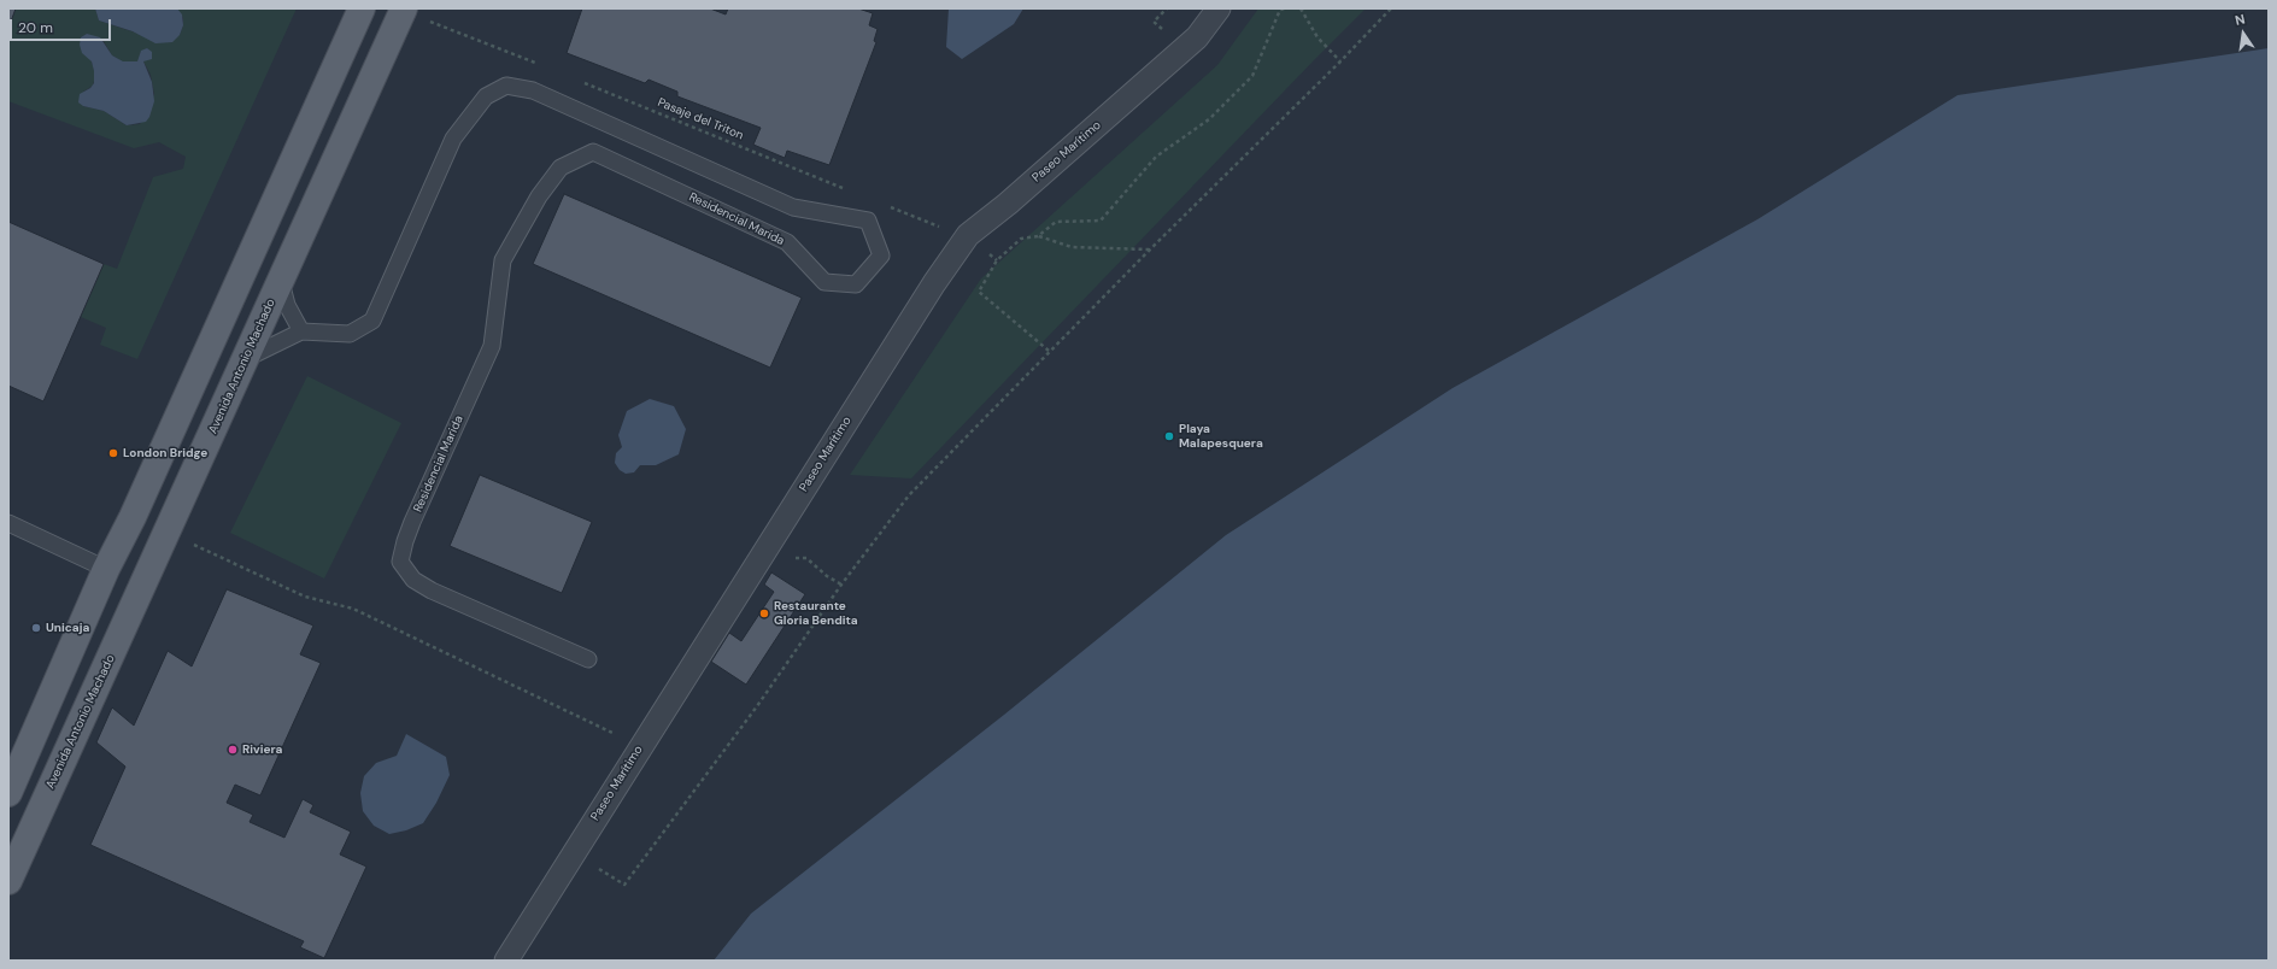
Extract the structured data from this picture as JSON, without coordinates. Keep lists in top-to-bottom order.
{
  "streets": {
    "main road": ["Avenida Antonio Machado"],
    "street": ["Paseo Marítimo"],
    "lane": ["Residencial Marida"],
    "path": ["Pasaje del Triton"]
  },
  "crossings": [
    ["Residencial Marida", "Avenida Antonio Machado"]
  ],
  "places": [
    "Playa Malapesquera",
    "London Bridge",
    "Restaurante Gloria Bendita",
    "Unicaja",
    "Riviera"
  ],
  "scale_bar": "20 m",
  "north": "top"
}
